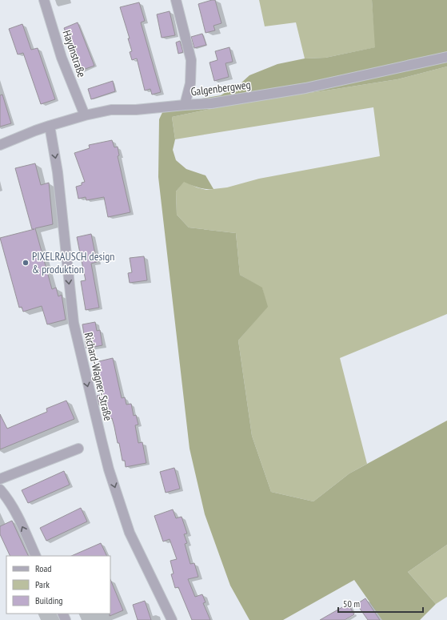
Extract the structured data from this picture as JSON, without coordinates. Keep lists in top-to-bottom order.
{
  "streets": {
    "street": ["Haydnstraße", "Galgenbergweg", "Richard-Wagner-Straße"]
  },
  "crossings": [
    ["Haydnstraße", "Galgenbergweg"],
    ["Galgenbergweg", "Richard-Wagner-Straße"]
  ],
  "one_way": ["Richard-Wagner-Straße"],
  "places": ["PIXELRAUSCH design & produktion"],
  "legend": ["Road", "Park", "Building"],
  "scale_bar": "50 m"
}
